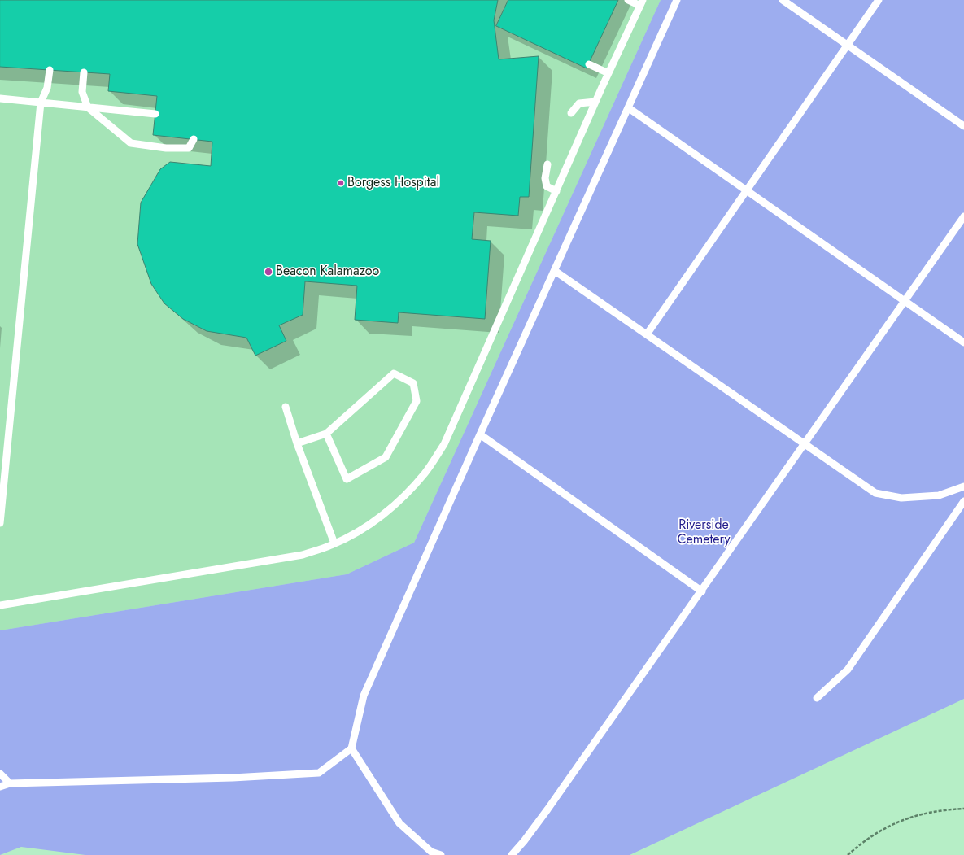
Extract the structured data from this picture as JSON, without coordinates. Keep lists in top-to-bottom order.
{
  "parks": ["Riverside Cemetery"],
  "places": ["Borgess Hospital", "Beacon Kalamazoo"]
}
